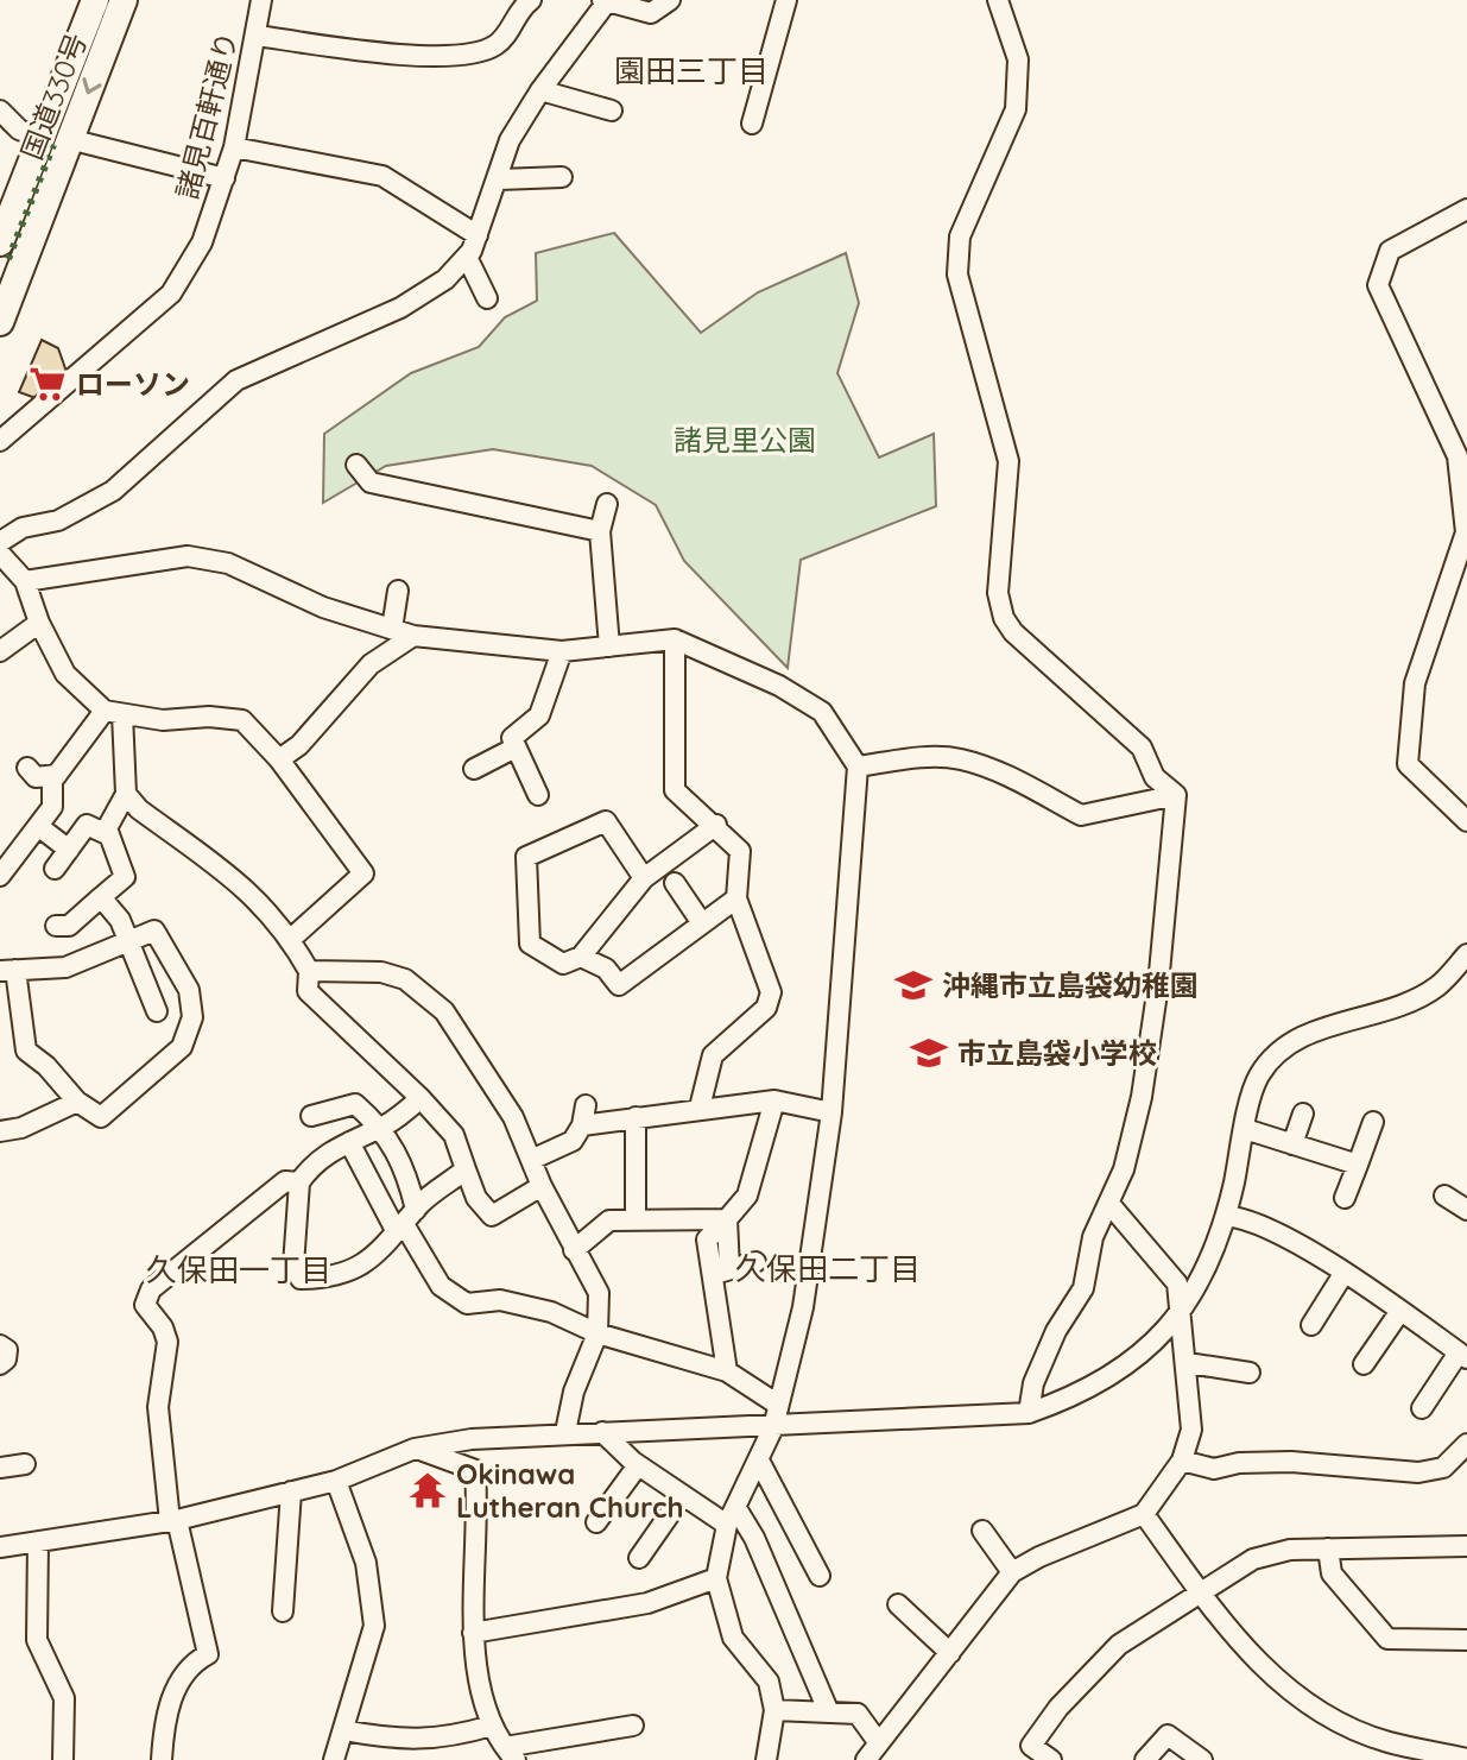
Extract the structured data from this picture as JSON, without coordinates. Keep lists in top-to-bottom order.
{
  "streets": {
    "highway": ["国道330号"],
    "street": ["諸見百軒通り"]
  },
  "districts": ["園田三丁目", "久保田二丁目", "久保田一丁目"],
  "parks": ["諸見里公園"],
  "places": {
    "supermarket": ["ローソン"],
    "school or university": ["沖縄市立島袋幼稚園", "市立島袋小学校"],
    "temple": ["Okinawa Lutheran Church"]
  }
}
